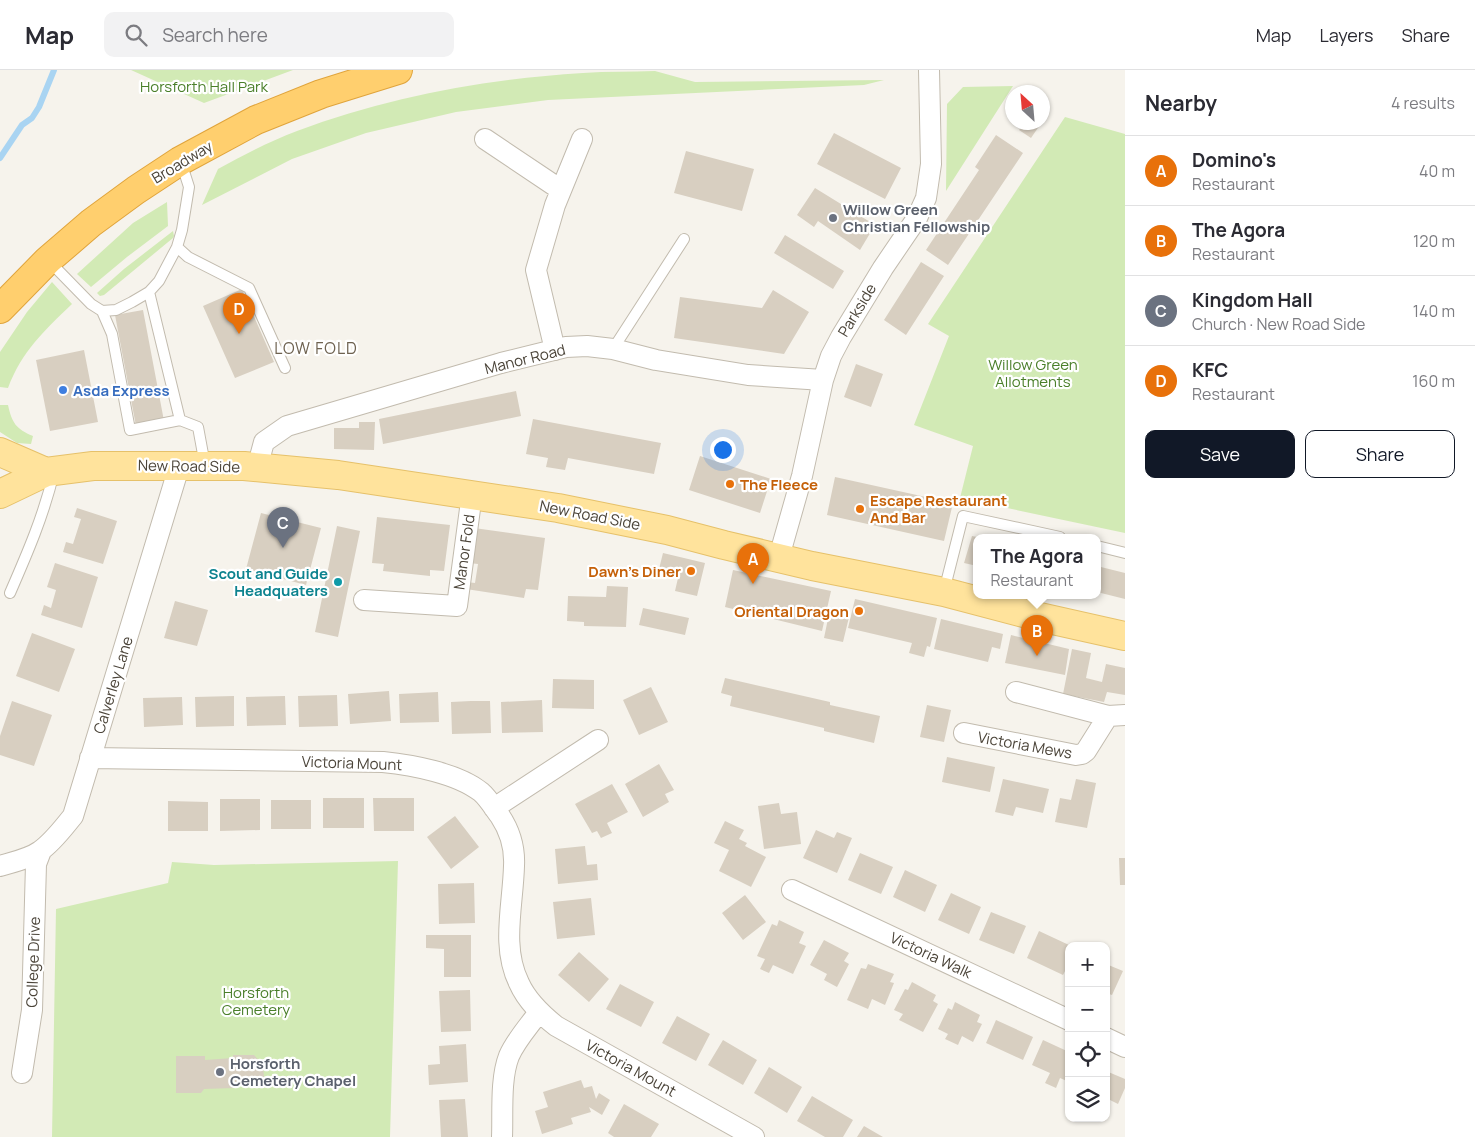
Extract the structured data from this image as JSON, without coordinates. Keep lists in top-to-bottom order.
{
  "streets": {
    "highway": ["Broadway"],
    "main road": ["New Road Side"],
    "street": [
      "Parkside",
      "Manor Road",
      "Manor Fold",
      "Calverley Lane",
      "Victoria Mews",
      "Victoria Mount",
      "Victoria Walk",
      "College Drive"
    ]
  },
  "crossings": [
    ["Parkside", "Manor Road"],
    ["Parkside", "New Road Side"],
    ["Manor Road", "New Road Side"],
    ["New Road Side", "Manor Fold"],
    ["New Road Side", "Calverley Lane"],
    ["Calverley Lane", "Victoria Mount"],
    ["Calverley Lane", "College Drive"]
  ],
  "districts": ["LOW FOLD"],
  "parks": ["Horsforth Hall Park", "Willow Green Allotments", "Horsforth Cemetery"],
  "places": [
    "Willow Green Christian Fellowship",
    "Asda Express",
    "The Fleece",
    "Escape Restaurant And Bar",
    "Dawn's Diner",
    "Scout and Guide Headquaters",
    "Oriental Dragon",
    "Horsforth Cemetery Chapel"
  ],
  "north": "top left",
  "page": {
    "header": "Map",
    "search": "Search here",
    "nav": ["Map", "Layers", "Share"],
    "heading": ["Nearby", "4 results"],
    "list": [
      {
        "mark": "A",
        "name": "Domino's",
        "note": "Restaurant",
        "value": "40 m"
      },
      {
        "mark": "B",
        "name": "The Agora",
        "note": "Restaurant",
        "value": "120 m"
      },
      {
        "mark": "C",
        "name": "Kingdom Hall",
        "note": "Church · New Road Side",
        "value": "140 m"
      },
      {
        "mark": "D",
        "name": "KFC",
        "note": "Restaurant",
        "value": "160 m"
      }
    ],
    "pins": [
      "D",
      "C",
      "A",
      "B"
    ],
    "buttons": ["Save", "Share"],
    "popup": ["The Agora", "Restaurant"],
    "map_buttons": ["+", "−"]
  }
}
